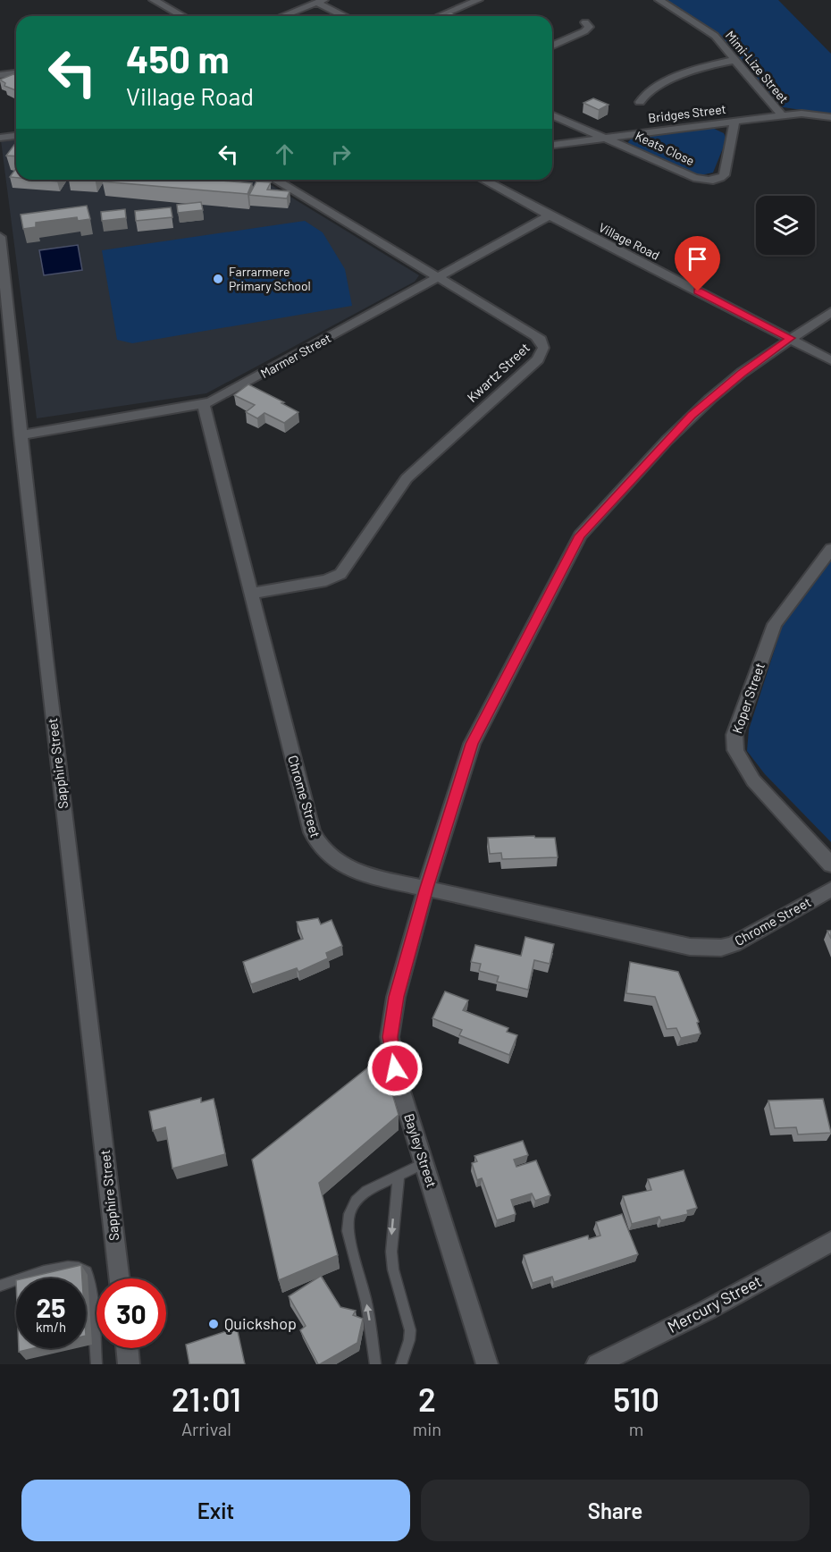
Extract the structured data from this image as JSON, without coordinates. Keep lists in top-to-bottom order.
{
  "streets": {
    "street": [
      "Mimi-Lize Street",
      "Bridges Street",
      "Keats Close",
      "Village Road",
      "Marmer Street",
      "Kwartz Street",
      "Koper Street",
      "Sapphire Street",
      "Chrome Street",
      "Bayley Street",
      "Mercury Street"
    ]
  },
  "crossings": [
    ["Mimi-Lize Street", "Bridges Street"],
    ["Bridges Street", "Keats Close"],
    ["Village Road", "Marmer Street"],
    ["Village Road", "Bayley Street"],
    ["Marmer Street", "Kwartz Street"],
    ["Marmer Street", "Sapphire Street"],
    ["Marmer Street", "Chrome Street"],
    ["Kwartz Street", "Chrome Street"],
    ["Chrome Street", "Bayley Street"]
  ],
  "places": ["Farrarmere Primary School", "Quickshop"],
  "page": {
    "turn": ["450 m", "Village Road"],
    "speed": "25 km/h",
    "limit": "30",
    "eta": [
      "21:01",
      "Arrival",
      "2",
      "min",
      "510",
      "m"
    ],
    "buttons": ["Exit", "Share"]
  }
}
